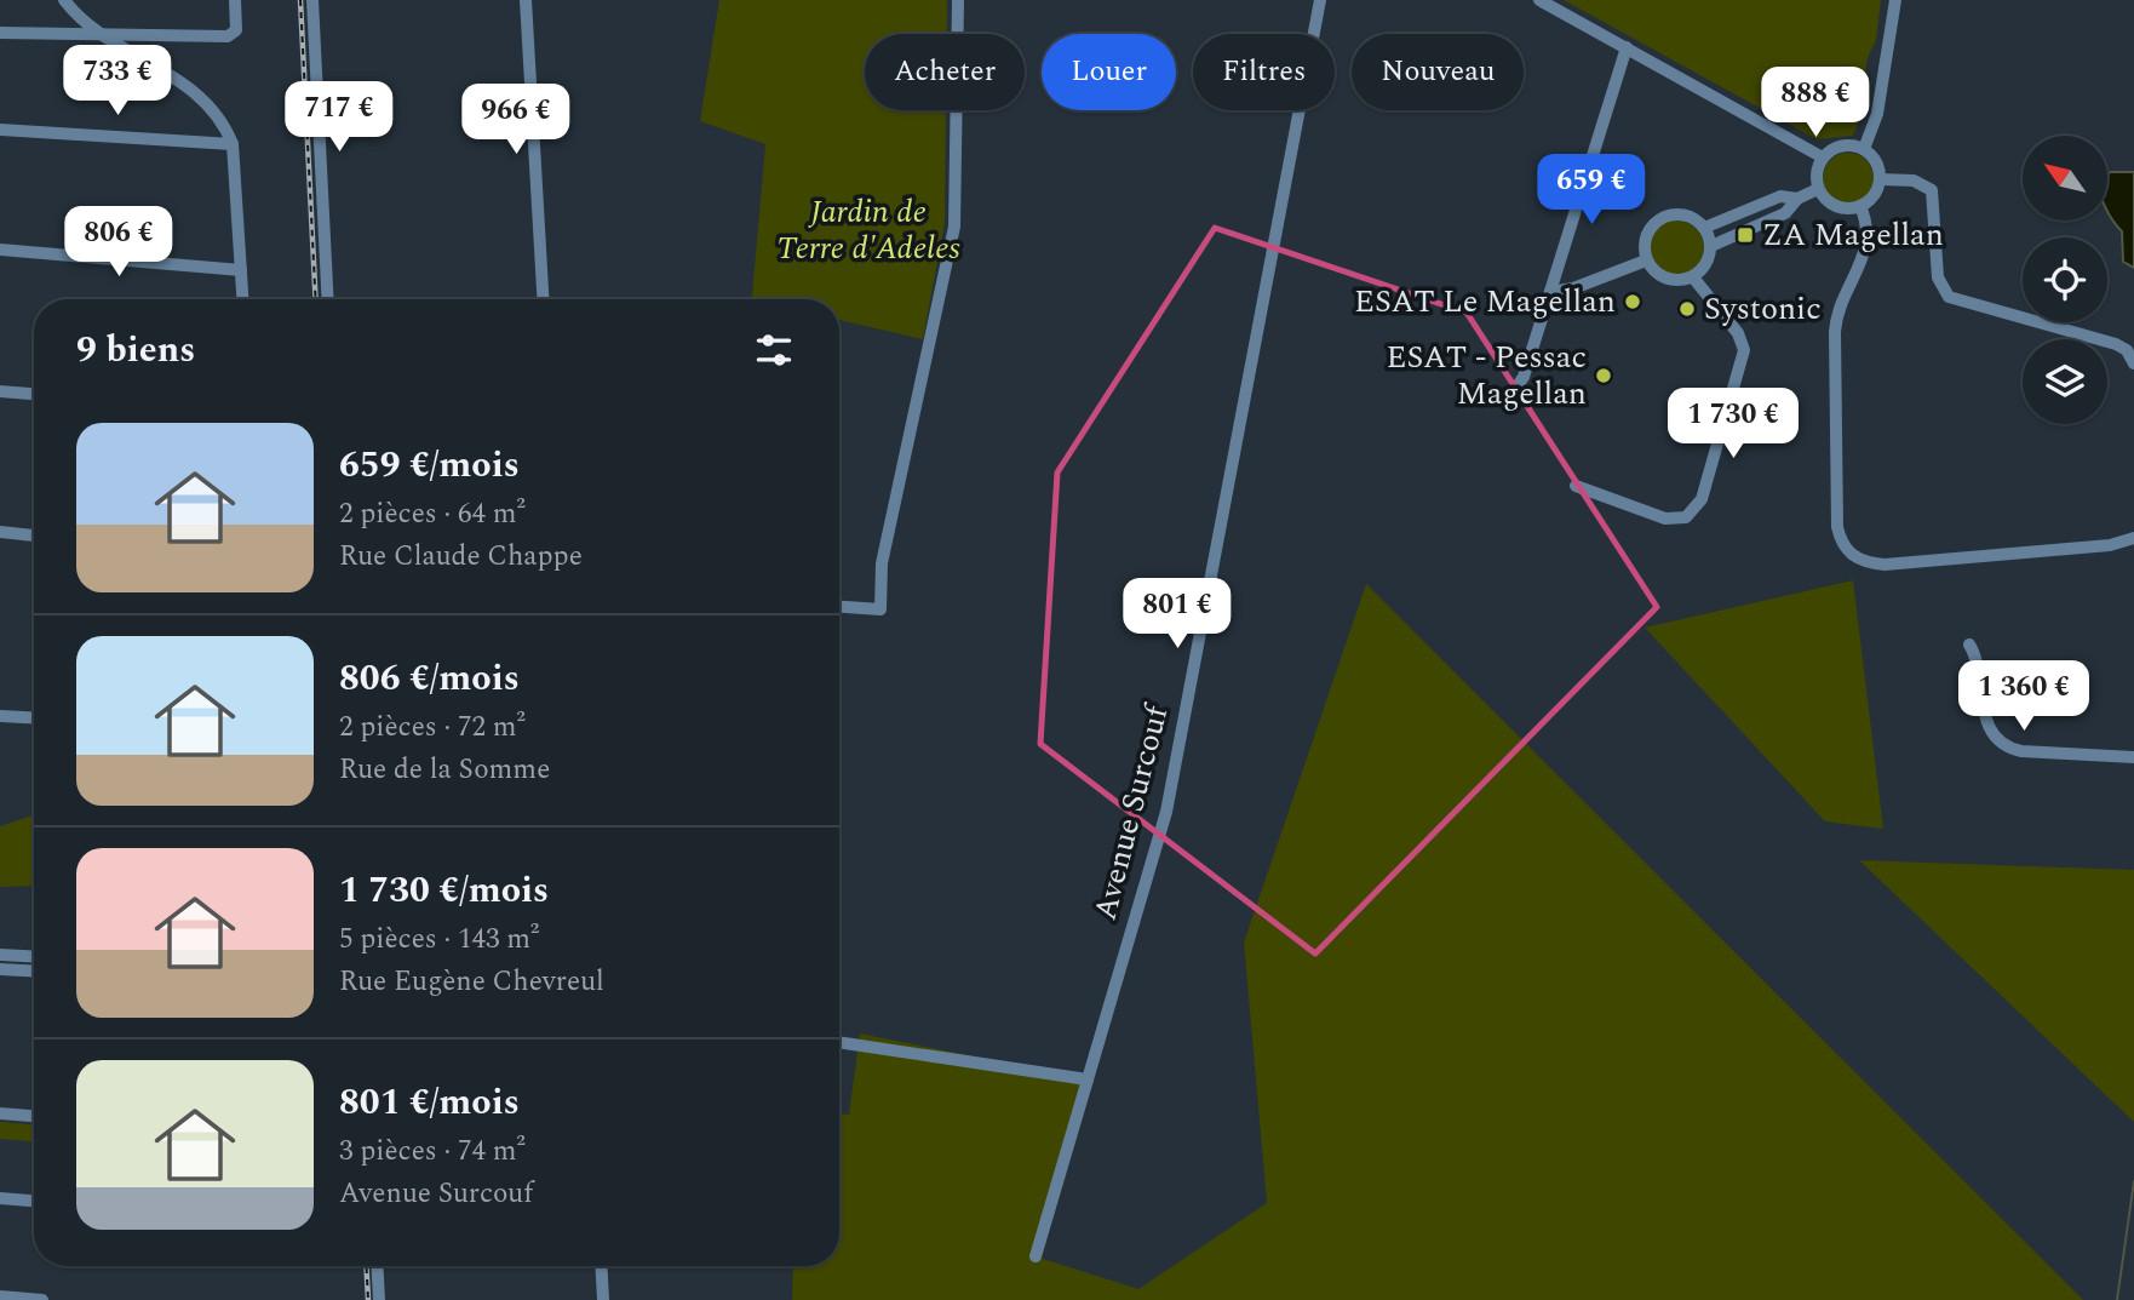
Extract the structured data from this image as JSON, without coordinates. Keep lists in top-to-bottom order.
{
  "streets": {
    "street": ["Avenue Surcouf"]
  },
  "parks": ["Jardin de Terre d'Adeles"],
  "places": {
    "transit": ["ZA Magellan"],
    "other": ["ESAT Le Magellan", "Systonic", "ESAT - Pessac Magellan"]
  },
  "north": "top left",
  "page": {
    "chip": [
      "Acheter",
      "Louer",
      "Filtres",
      "Nouveau"
    ],
    "price": [
      "733 €",
      "888 €",
      "717 €",
      "966 €",
      "659 €",
      "806 €",
      "1 730 €",
      "801 €",
      "1 360 €"
    ],
    "heading": "9 biens",
    "list": [
      {
        "name": "659 €/mois",
        "note": "2 pièces · 64 m² · Rue Claude Chappe"
      },
      {
        "name": "806 €/mois",
        "note": "2 pièces · 72 m² · Rue de la Somme"
      },
      {
        "name": "1 730 €/mois",
        "note": "5 pièces · 143 m² · Rue Eugène Chevreul"
      },
      {
        "name": "801 €/mois",
        "note": "3 pièces · 74 m² · Avenue Surcouf"
      }
    ]
  }
}
